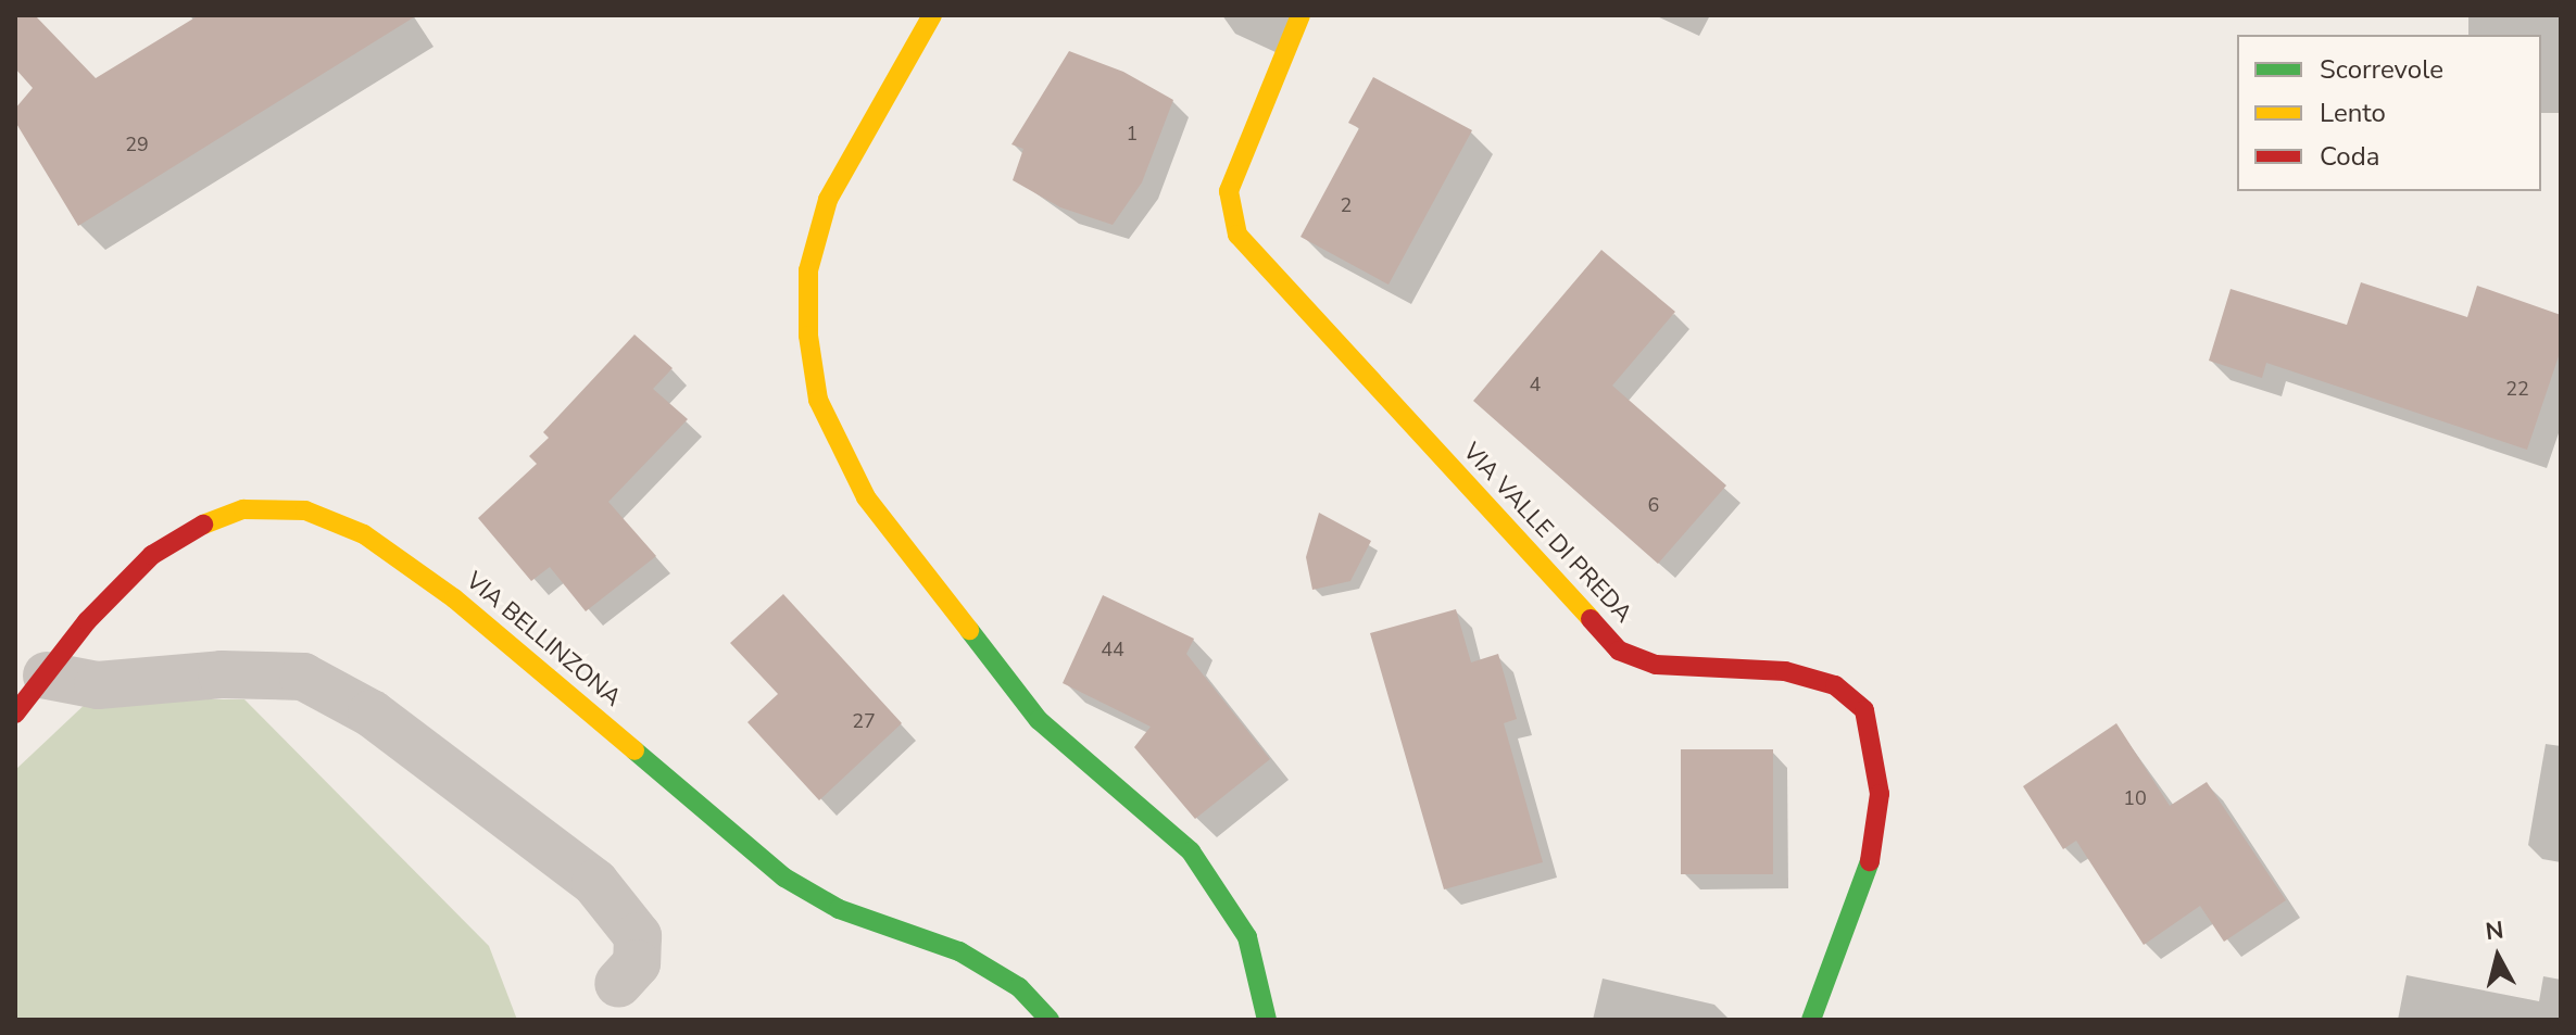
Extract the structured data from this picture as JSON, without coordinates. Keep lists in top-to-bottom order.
{
  "streets": {
    "street": ["VIA VALLE DI PREDA", "VIA BELLINZONA"]
  },
  "house_numbers": [
    "1",
    "29",
    "2",
    "4",
    "22",
    "6",
    "44",
    "27",
    "10"
  ],
  "legend": ["Scorrevole", "Lento", "Coda"],
  "north": "top"
}
